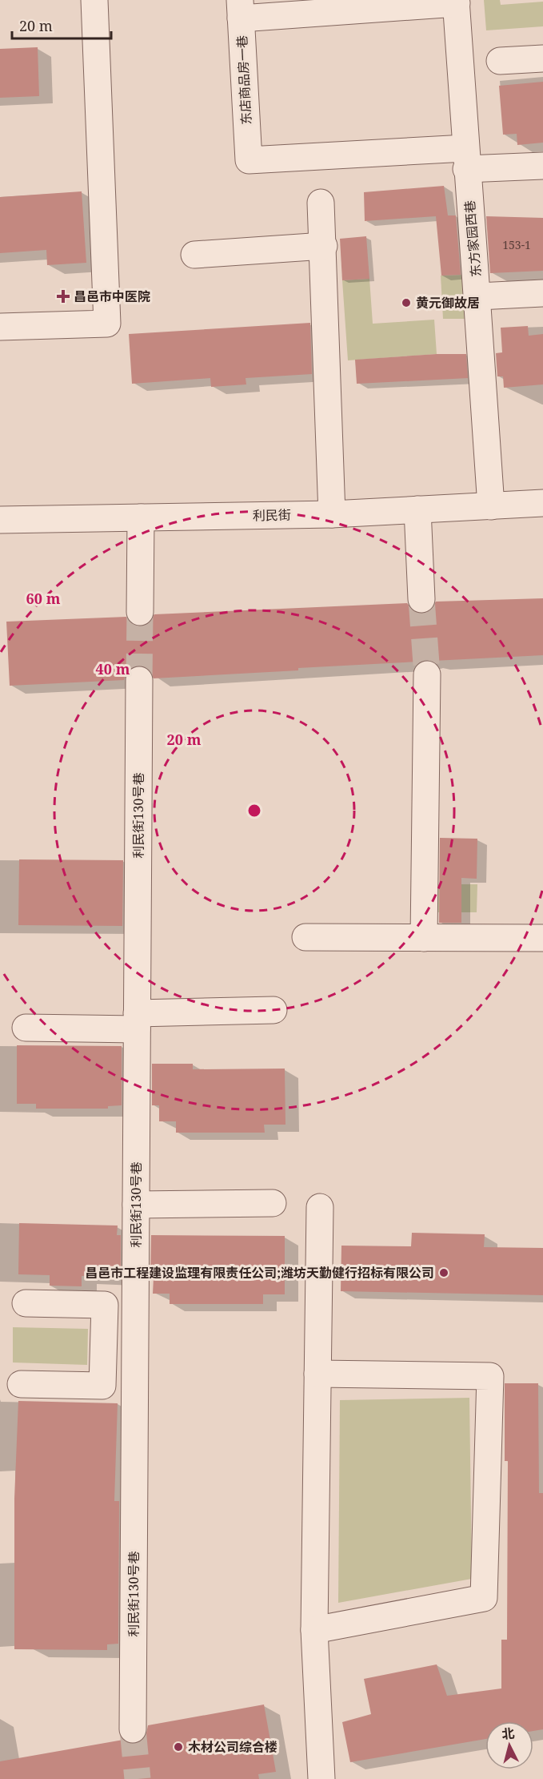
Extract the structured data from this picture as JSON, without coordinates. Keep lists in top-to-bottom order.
{
  "streets": {
    "street": [
      "东店商品房一巷",
      "东方家园西巷",
      "利民街",
      "利民街130号巷"
    ]
  },
  "crossings": [
    ["东店商品房一巷", "东方家园西巷"],
    ["东方家园西巷", "利民街"]
  ],
  "places": {
    "health": ["昌邑市中医院"],
    "other": ["黄元御故居", "昌邑市工程建设监理有限责任公司;潍坊天勤健行招标有限公司", "木材公司综合楼"]
  },
  "house_numbers": ["153-1"],
  "scale_bar": "20 m",
  "north": "top",
  "rings": ["60 m", "40 m", "20 m"]
}
